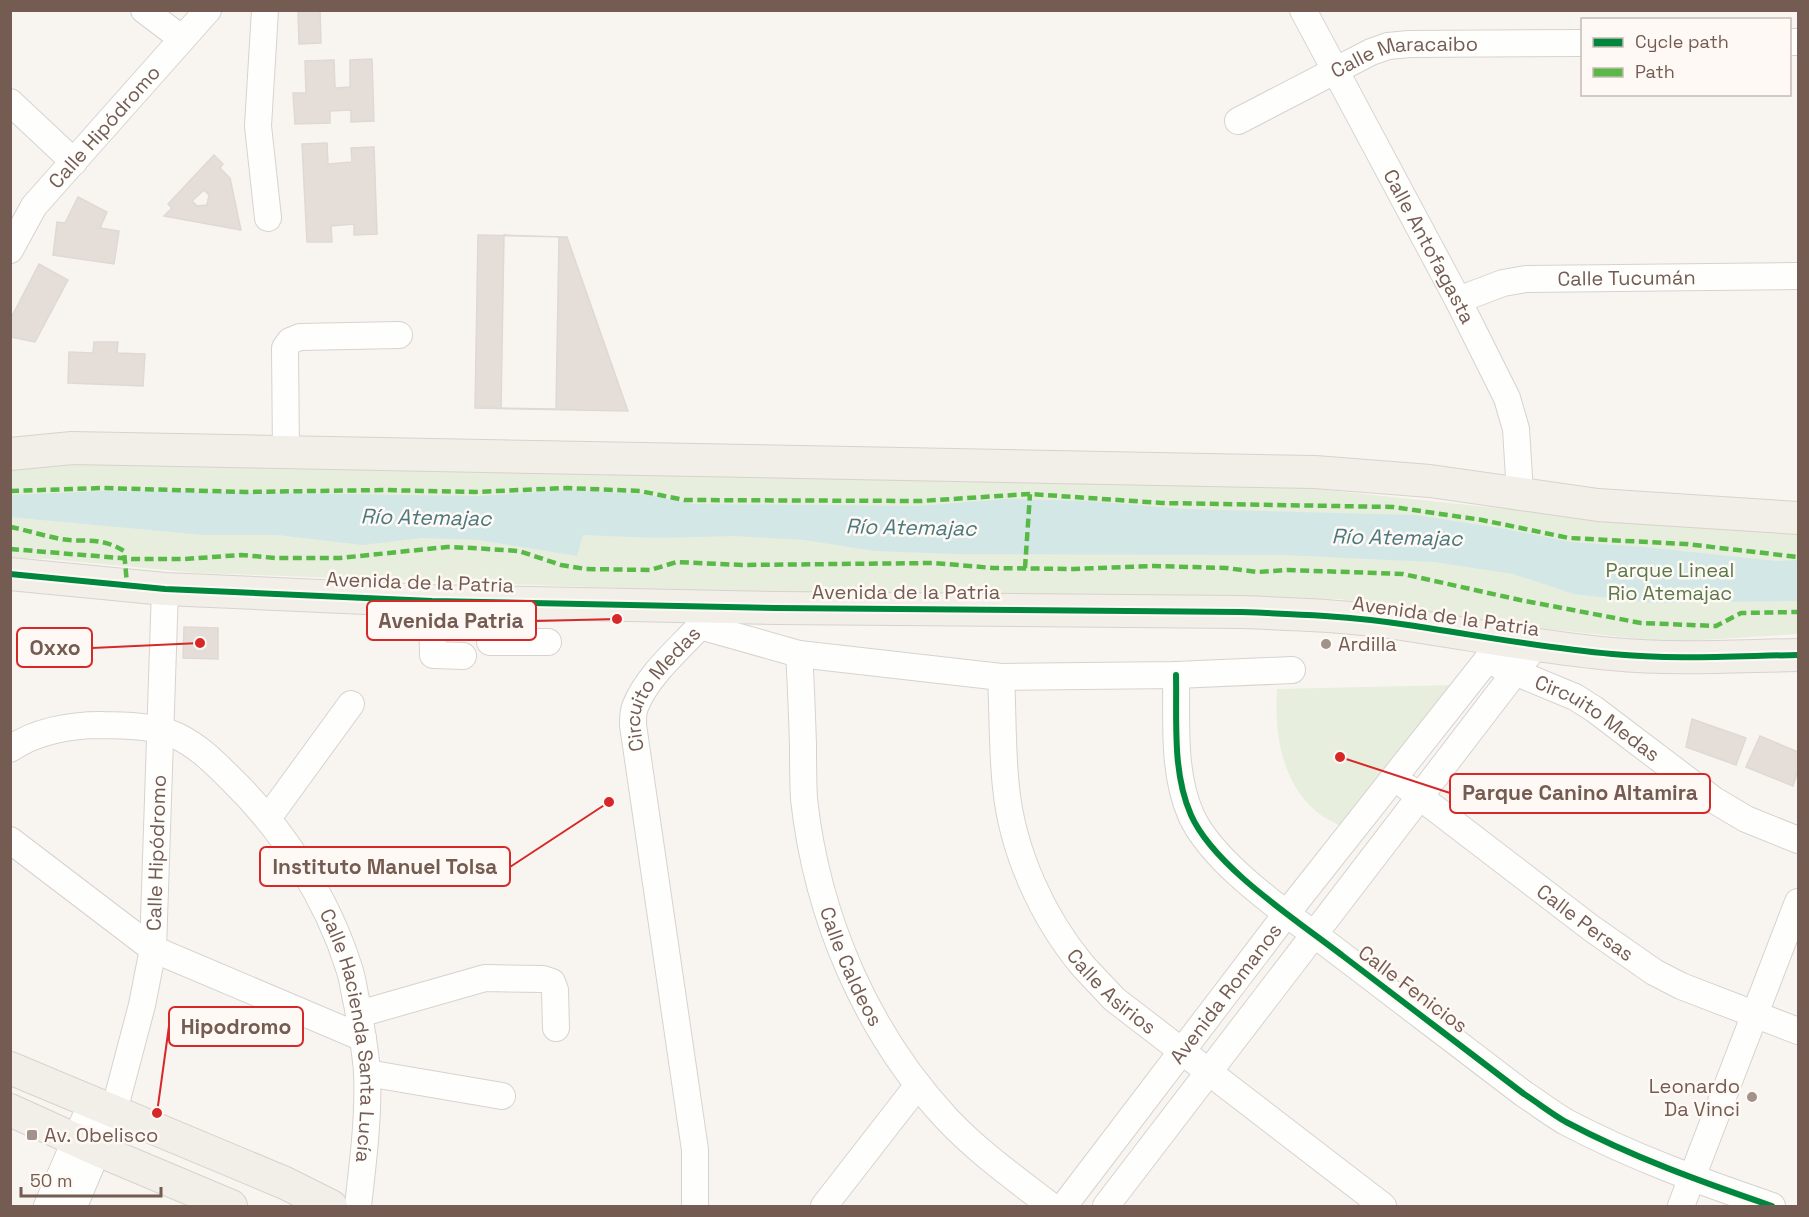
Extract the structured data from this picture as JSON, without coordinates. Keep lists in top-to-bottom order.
{
  "streets": {
    "main road": ["Avenida de la Patria"],
    "street": [
      "Calle Maracaibo",
      "Calle Hipódromo",
      "Calle Antofagasta",
      "Calle Tucumán",
      "Circuito Medas",
      "Calle Persas",
      "Calle Caldeos",
      "Calle Fenicios",
      "Calle Asirios",
      "Avenida Romanos",
      "Calle Hacienda Santa Lucía"
    ]
  },
  "crossings": [
    ["Calle Maracaibo", "Calle Antofagasta"],
    ["Calle Hipódromo", "Avenida de la Patria"],
    ["Calle Hipódromo", "Calle Hacienda Santa Lucía"],
    ["Calle Antofagasta", "Calle Tucumán"],
    ["Avenida de la Patria", "Circuito Medas"],
    ["Avenida de la Patria", "Avenida Romanos"],
    ["Circuito Medas", "Calle Caldeos"],
    ["Circuito Medas", "Calle Fenicios"],
    ["Circuito Medas", "Calle Asirios"],
    ["Circuito Medas", "Avenida Romanos"],
    ["Calle Persas", "Avenida Romanos"],
    ["Calle Fenicios", "Avenida Romanos"],
    ["Calle Asirios", "Avenida Romanos"]
  ],
  "water": ["Río Atemajac"],
  "parks": ["Parque Lineal Rio Atemajac"],
  "places": {
    "other": [
      "Avenida Patria",
      "Oxxo",
      "Ardilla",
      "Parque Canino Altamira",
      "Instituto Manuel Tolsa",
      "Leonardo Da Vinci",
      "Hipodromo"
    ],
    "transit": ["Av. Obelisco"]
  },
  "legend": ["Cycle path", "Path"],
  "scale_bar": "50 m"
}
